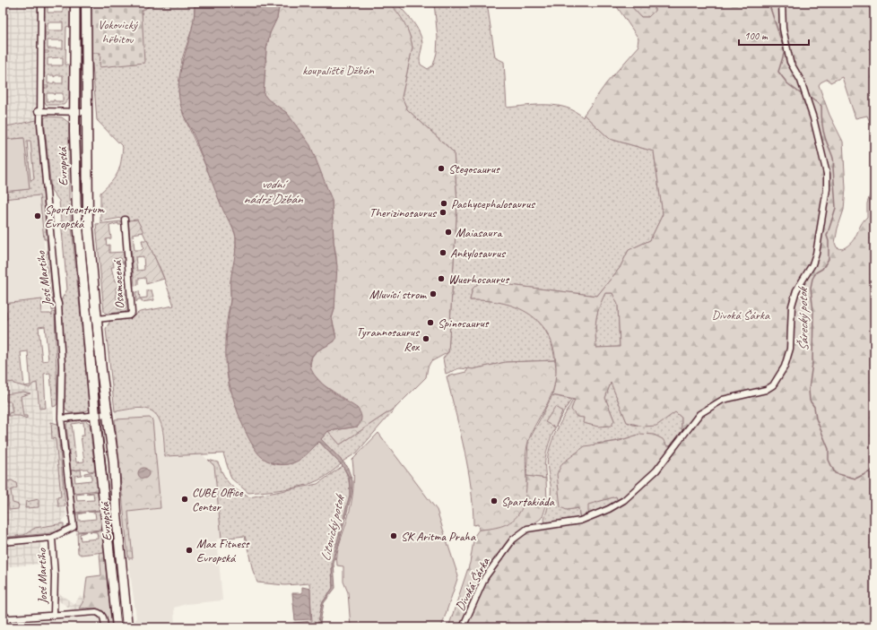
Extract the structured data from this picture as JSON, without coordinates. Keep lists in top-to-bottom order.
{
  "streets": {
    "main road": ["Evropská"],
    "street": ["José Martího", "Osamocená", "Divoká Šárka"]
  },
  "crossings": [
    ["Evropská", "Osamocená"]
  ],
  "water": ["vodní nádrž Džbán", "Šárecký potok", "Litovický potok"],
  "parks": ["Vokovický hřbitov", "koupaliště Džbán", "Divoká Šárka"],
  "places": [
    "Stegosaurus",
    "Pachycephalosaurus",
    "Therizinosaurus",
    "Sportcentrum Evropská",
    "Maiasaura",
    "Ankylosaurus",
    "Wuerhosaurus",
    "Mluvící strom",
    "Spinosaurus",
    "Tyrannosaurus Rex",
    "CUBE Office Center",
    "Spartakiáda",
    "SK Aritma Praha",
    "Max Fitness Evropská"
  ],
  "scale_bar": "100 m"
}
